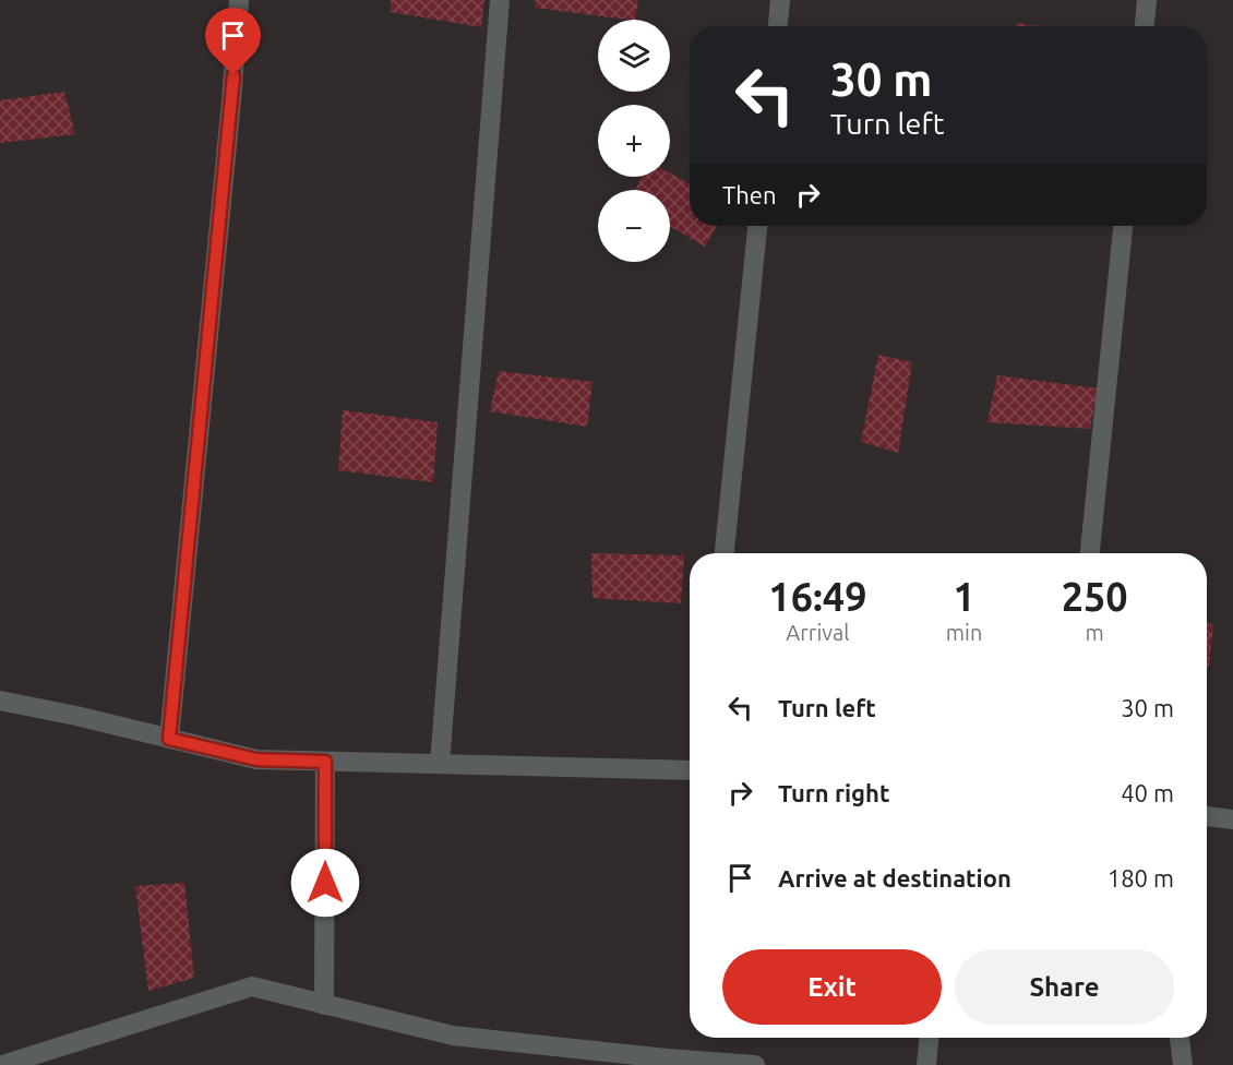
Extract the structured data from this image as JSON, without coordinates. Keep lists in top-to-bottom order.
{
  "page": {
    "map_buttons": ["+", "−"],
    "turn": ["30 m", "Turn left"],
    "then": "Then",
    "eta": [
      "16:49",
      "Arrival",
      "1",
      "min",
      "250",
      "m"
    ],
    "list": [
      {
        "name": "Turn left",
        "value": "30 m"
      },
      {
        "name": "Turn right",
        "value": "40 m"
      },
      {
        "name": "Arrive at destination",
        "value": "180 m"
      }
    ],
    "buttons": ["Exit", "Share"]
  }
}
